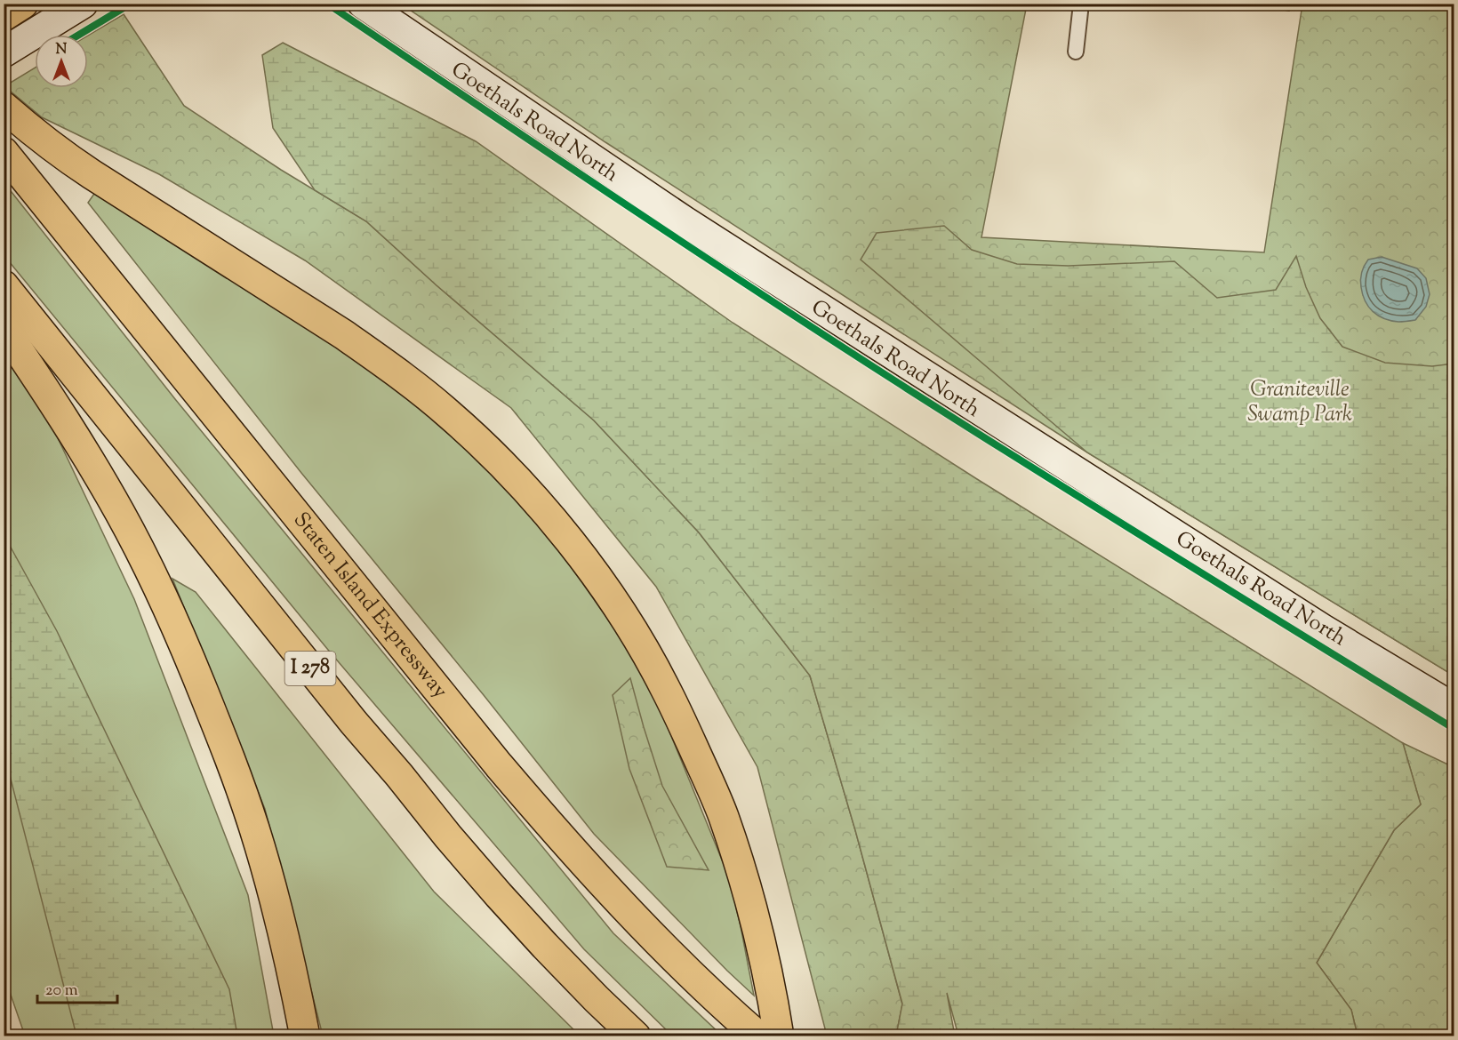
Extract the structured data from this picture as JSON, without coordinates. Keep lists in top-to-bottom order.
{
  "streets": {
    "highway": ["Staten Island Expressway", "I 278"],
    "main road": ["Goethals Road North"]
  },
  "parks": ["Graniteville Swamp Park"],
  "scale_bar": "20 m",
  "north": "top"
}
